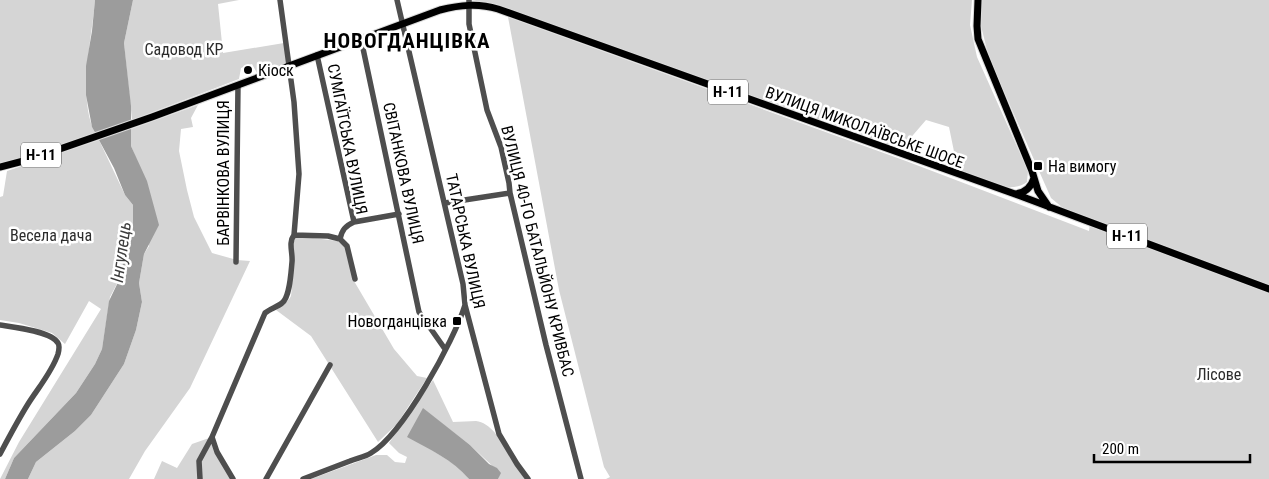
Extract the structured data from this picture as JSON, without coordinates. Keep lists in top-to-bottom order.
{
  "streets": {
    "main road": ["Н-11", "ВУЛИЦЯ МИКОЛАЇВСЬКЕ ШОСЕ"],
    "street": [
      "СУМГАЇТСЬКА ВУЛИЦЯ",
      "БАРВІНКОВА ВУЛИЦЯ",
      "СВІТАНКОВА ВУЛИЦЯ",
      "ТАТАРСЬКА ВУЛИЦЯ",
      "ВУЛИЦЯ 40-ГО БАТАЛЬЙОНУ КРИВБАС"
    ]
  },
  "crossings": [
    ["Н-11", "ВУЛИЦЯ МИКОЛАЇВСЬКЕ ШОСЕ"],
    ["ВУЛИЦЯ МИКОЛАЇВСЬКЕ ШОСЕ", "СУМГАЇТСЬКА ВУЛИЦЯ"],
    ["ВУЛИЦЯ МИКОЛАЇВСЬКЕ ШОСЕ", "БАРВІНКОВА ВУЛИЦЯ"],
    ["ВУЛИЦЯ МИКОЛАЇВСЬКЕ ШОСЕ", "СВІТАНКОВА ВУЛИЦЯ"],
    ["ВУЛИЦЯ МИКОЛАЇВСЬКЕ ШОСЕ", "ТАТАРСЬКА ВУЛИЦЯ"],
    ["ВУЛИЦЯ МИКОЛАЇВСЬКЕ ШОСЕ", "ВУЛИЦЯ 40-ГО БАТАЛЬЙОНУ КРИВБАС"]
  ],
  "districts": ["НОВОГДАНЦІВКА"],
  "water": ["Інгулець"],
  "parks": ["Садовод КР", "Весела дача", "Лісове"],
  "places": {
    "other": ["Кіоск"],
    "transit": ["На вимогу", "Новогданцівка"]
  },
  "scale_bar": "200 m"
}
